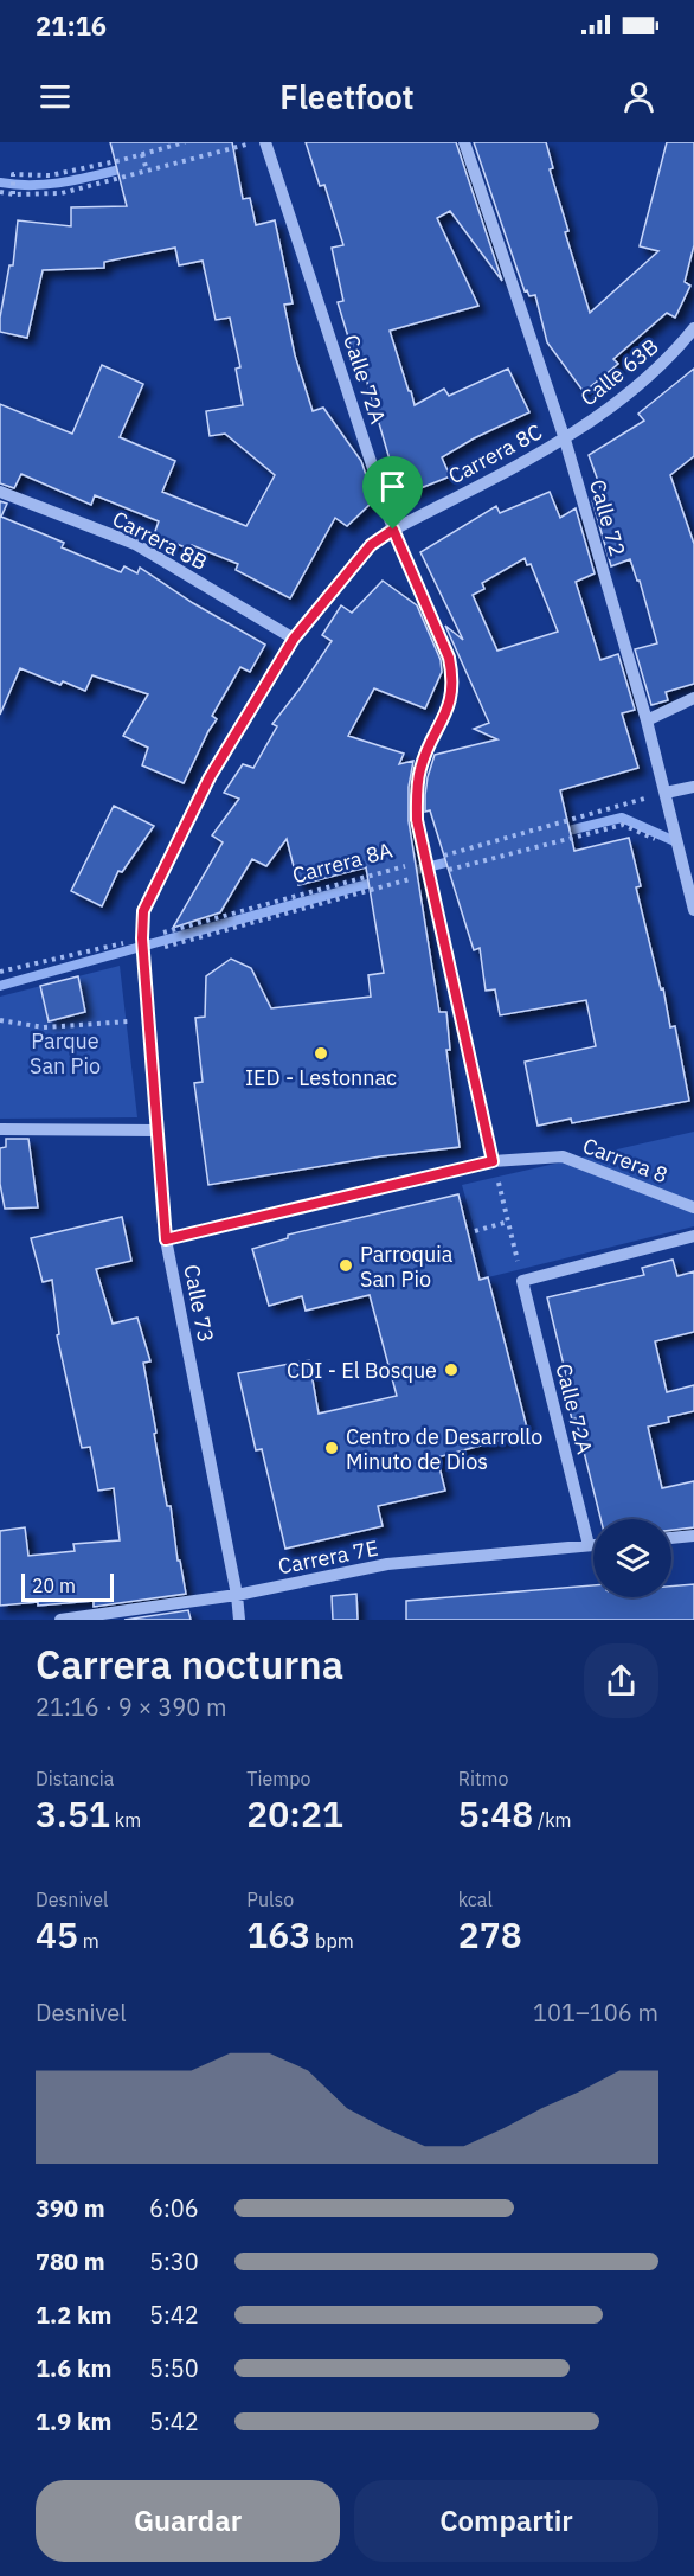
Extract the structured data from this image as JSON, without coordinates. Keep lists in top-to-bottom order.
{
  "streets": {
    "street": [
      "Calle 63B",
      "Calle 72A",
      "Carrera 8C",
      "Calle 72",
      "Carrera 8B",
      "Carrera 8",
      "Calle 73",
      "Carrera 7E"
    ],
    "path": ["Carrera 8A"]
  },
  "crossings": [
    ["Calle 63B", "Carrera 8C"],
    ["Calle 63B", "Calle 72"],
    ["Calle 72A", "Carrera 8C"],
    ["Calle 72A", "Carrera 8A"],
    ["Calle 72A", "Carrera 8"],
    ["Calle 72A", "Carrera 7E"],
    ["Carrera 8C", "Calle 72"],
    ["Carrera 8C", "Calle 73"],
    ["Calle 72", "Carrera 8A"],
    ["Carrera 8B", "Calle 73"],
    ["Carrera 8A", "Calle 73"],
    ["Carrera 8", "Calle 73"],
    ["Calle 73", "Carrera 7E"]
  ],
  "parks": ["Parque San Pio"],
  "places": [
    "IED - Lestonnac",
    "Parroquia San Pio",
    "CDI - El Bosque",
    "Centro de Desarrollo Minuto de Dios"
  ],
  "scale_bar": "20 m",
  "page": {
    "status": "21:16",
    "header": "Fleetfoot",
    "scale": "20 m",
    "heading": ["Carrera nocturna", "21:16 · 9 × 390 m"],
    "stats": [
      ["Distancia", "3.51 km"],
      ["Tiempo", "20:21"],
      ["Ritmo", "5:48 /km"],
      ["Desnivel", "45 m"],
      ["Pulso", "163 bpm"],
      ["kcal", "278"]
    ],
    "chart": ["Desnivel", "101–106 m"],
    "list": [
      {
        "name": "390 m",
        "note": "6:06"
      },
      {
        "name": "780 m",
        "note": "5:30"
      },
      {
        "name": "1.2 km",
        "note": "5:42"
      },
      {
        "name": "1.6 km",
        "note": "5:50"
      },
      {
        "name": "1.9 km",
        "note": "5:42"
      }
    ],
    "buttons": ["Guardar", "Compartir"]
  }
}
